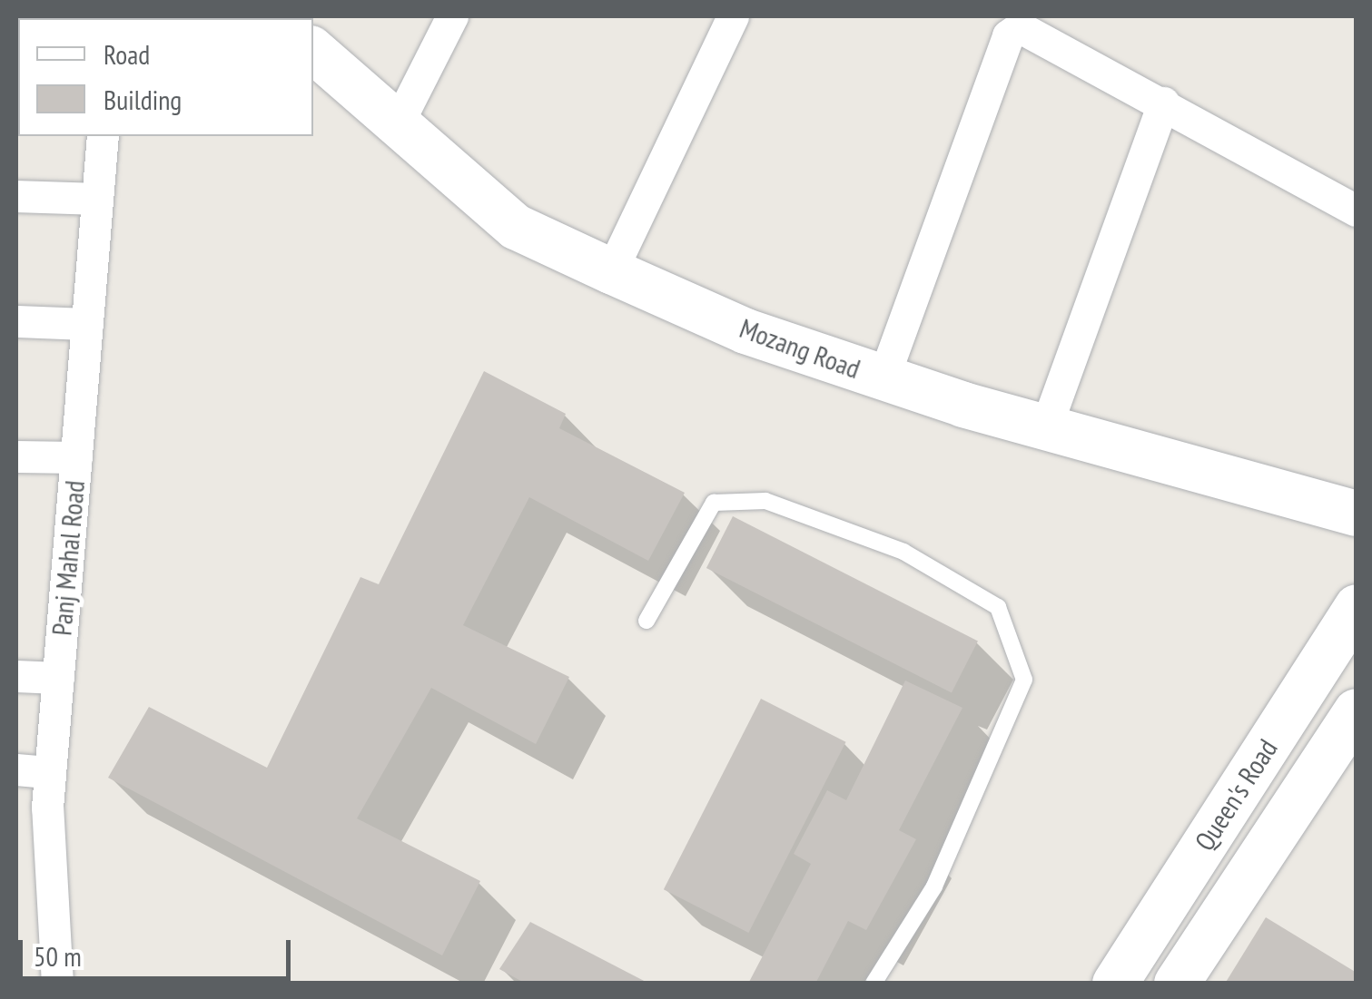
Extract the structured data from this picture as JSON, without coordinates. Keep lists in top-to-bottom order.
{
  "streets": {
    "main road": ["Mozang Road", "Queen's Road"],
    "street": ["Panj Mahal Road"]
  },
  "legend": ["Road", "Building"],
  "scale_bar": "50 m"
}
